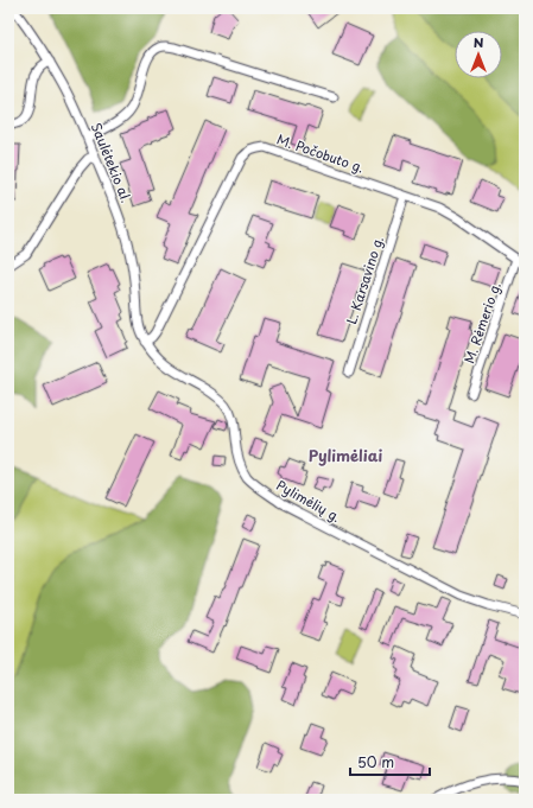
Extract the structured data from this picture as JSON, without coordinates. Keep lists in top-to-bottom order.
{
  "streets": {
    "street": [
      "M. Počobuto g.",
      "Saulėtekio al.",
      "L. Karsavino g.",
      "M. Rėmerio g.",
      "Pylimėlių g."
    ]
  },
  "crossings": [
    ["M. Počobuto g.", "Saulėtekio al."],
    ["M. Počobuto g.", "L. Karsavino g."],
    ["M. Počobuto g.", "M. Rėmerio g."],
    ["M. Počobuto g.", "Pylimėlių g."],
    ["Saulėtekio al.", "Pylimėlių g."]
  ],
  "districts": ["Pylimėliai"],
  "scale_bar": "50 m",
  "north": "top"
}
